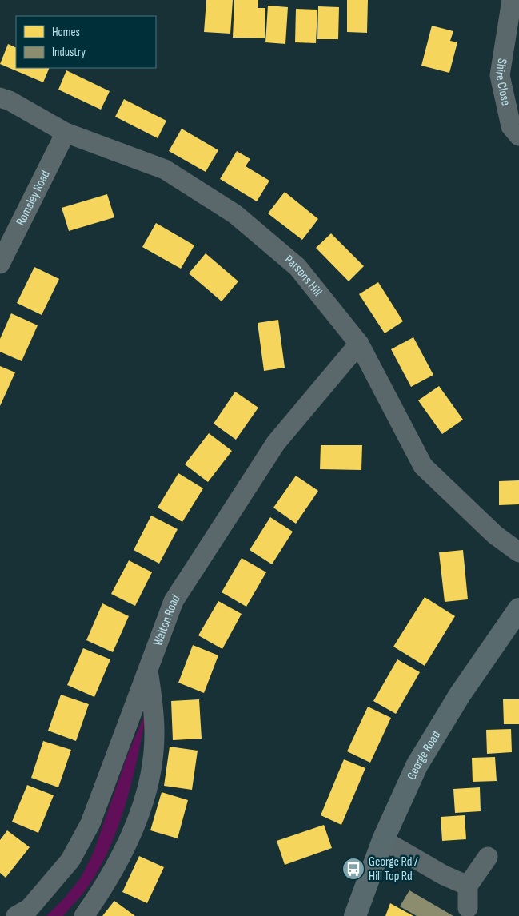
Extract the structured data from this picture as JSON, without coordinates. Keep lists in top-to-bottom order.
{
  "streets": {
    "street": [
      "Shire Close",
      "Romsley Road",
      "Parsons Hill",
      "Walton Road",
      "George Road"
    ]
  },
  "crossings": [
    ["Romsley Road", "Parsons Hill"],
    ["Parsons Hill", "Walton Road"]
  ],
  "places": {
    "bus stop": ["George Rd / Hill Top Rd"]
  },
  "legend": ["Homes", "Industry"]
}
